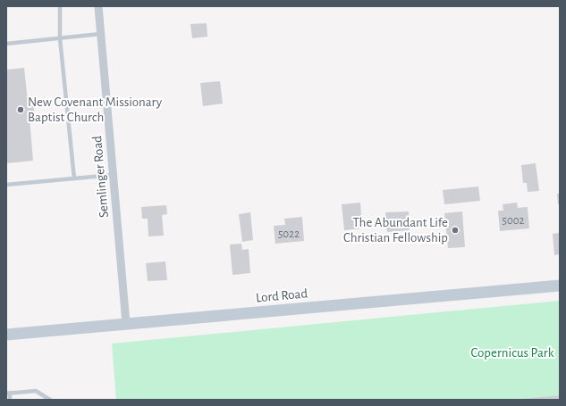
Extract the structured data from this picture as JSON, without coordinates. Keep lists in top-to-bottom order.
{
  "streets": {
    "street": ["Semlinger Road", "Lord Road"]
  },
  "crossings": [
    ["Semlinger Road", "Lord Road"]
  ],
  "parks": ["Copernicus Park"],
  "places": ["New Covenant Missionary Baptist Church", "The Abundant Life Christian Fellowship"],
  "house_numbers": ["5002", "5022"]
}
